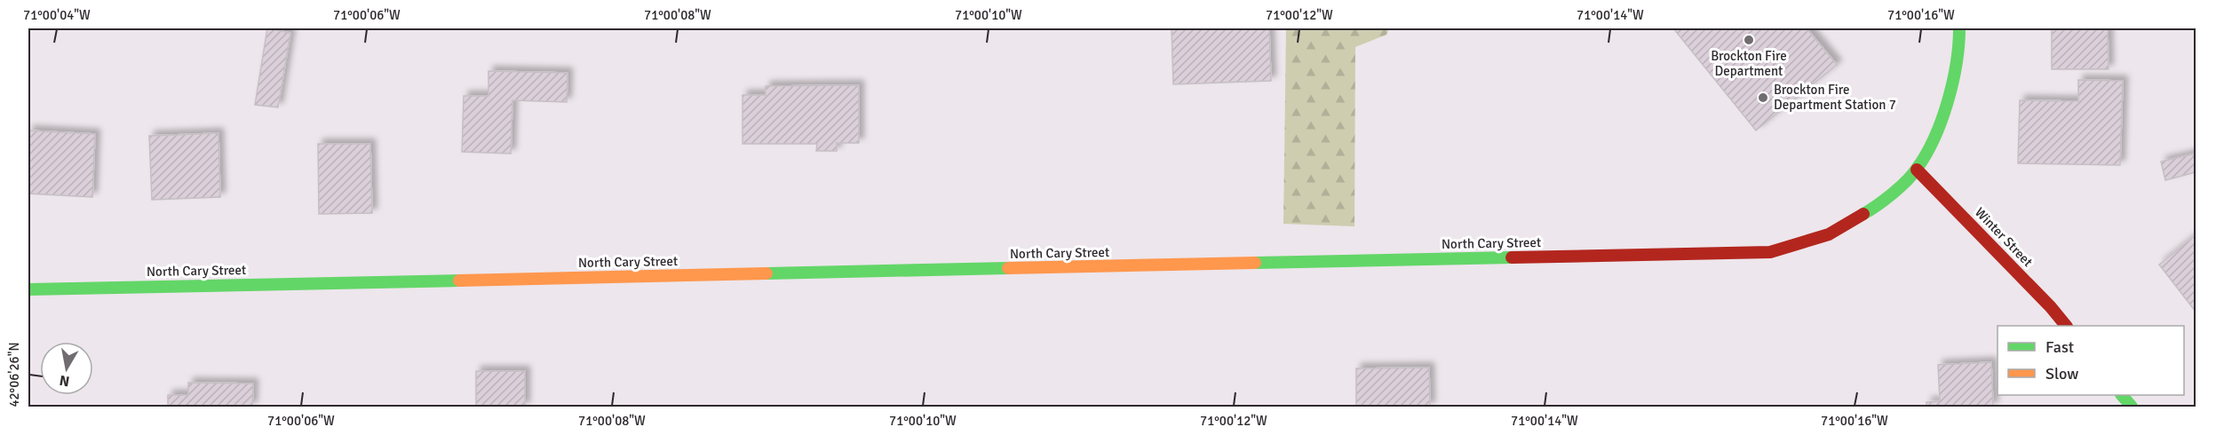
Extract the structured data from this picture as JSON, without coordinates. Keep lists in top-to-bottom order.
{
  "streets": {
    "main road": ["Winter Street", "North Cary Street"]
  },
  "crossings": [
    ["Winter Street", "North Cary Street"]
  ],
  "places": ["Brockton Fire Department", "Brockton Fire Department Station 7"],
  "legend": ["Fast", "Slow"],
  "north": "bottom",
  "coordinates": [
    "71°00'04\"W",
    "71°00'06\"W",
    "71°00'08\"W",
    "71°00'10\"W",
    "71°00'12\"W",
    "71°00'14\"W",
    "71°00'16\"W",
    "42°06'26\"N"
  ]
}
